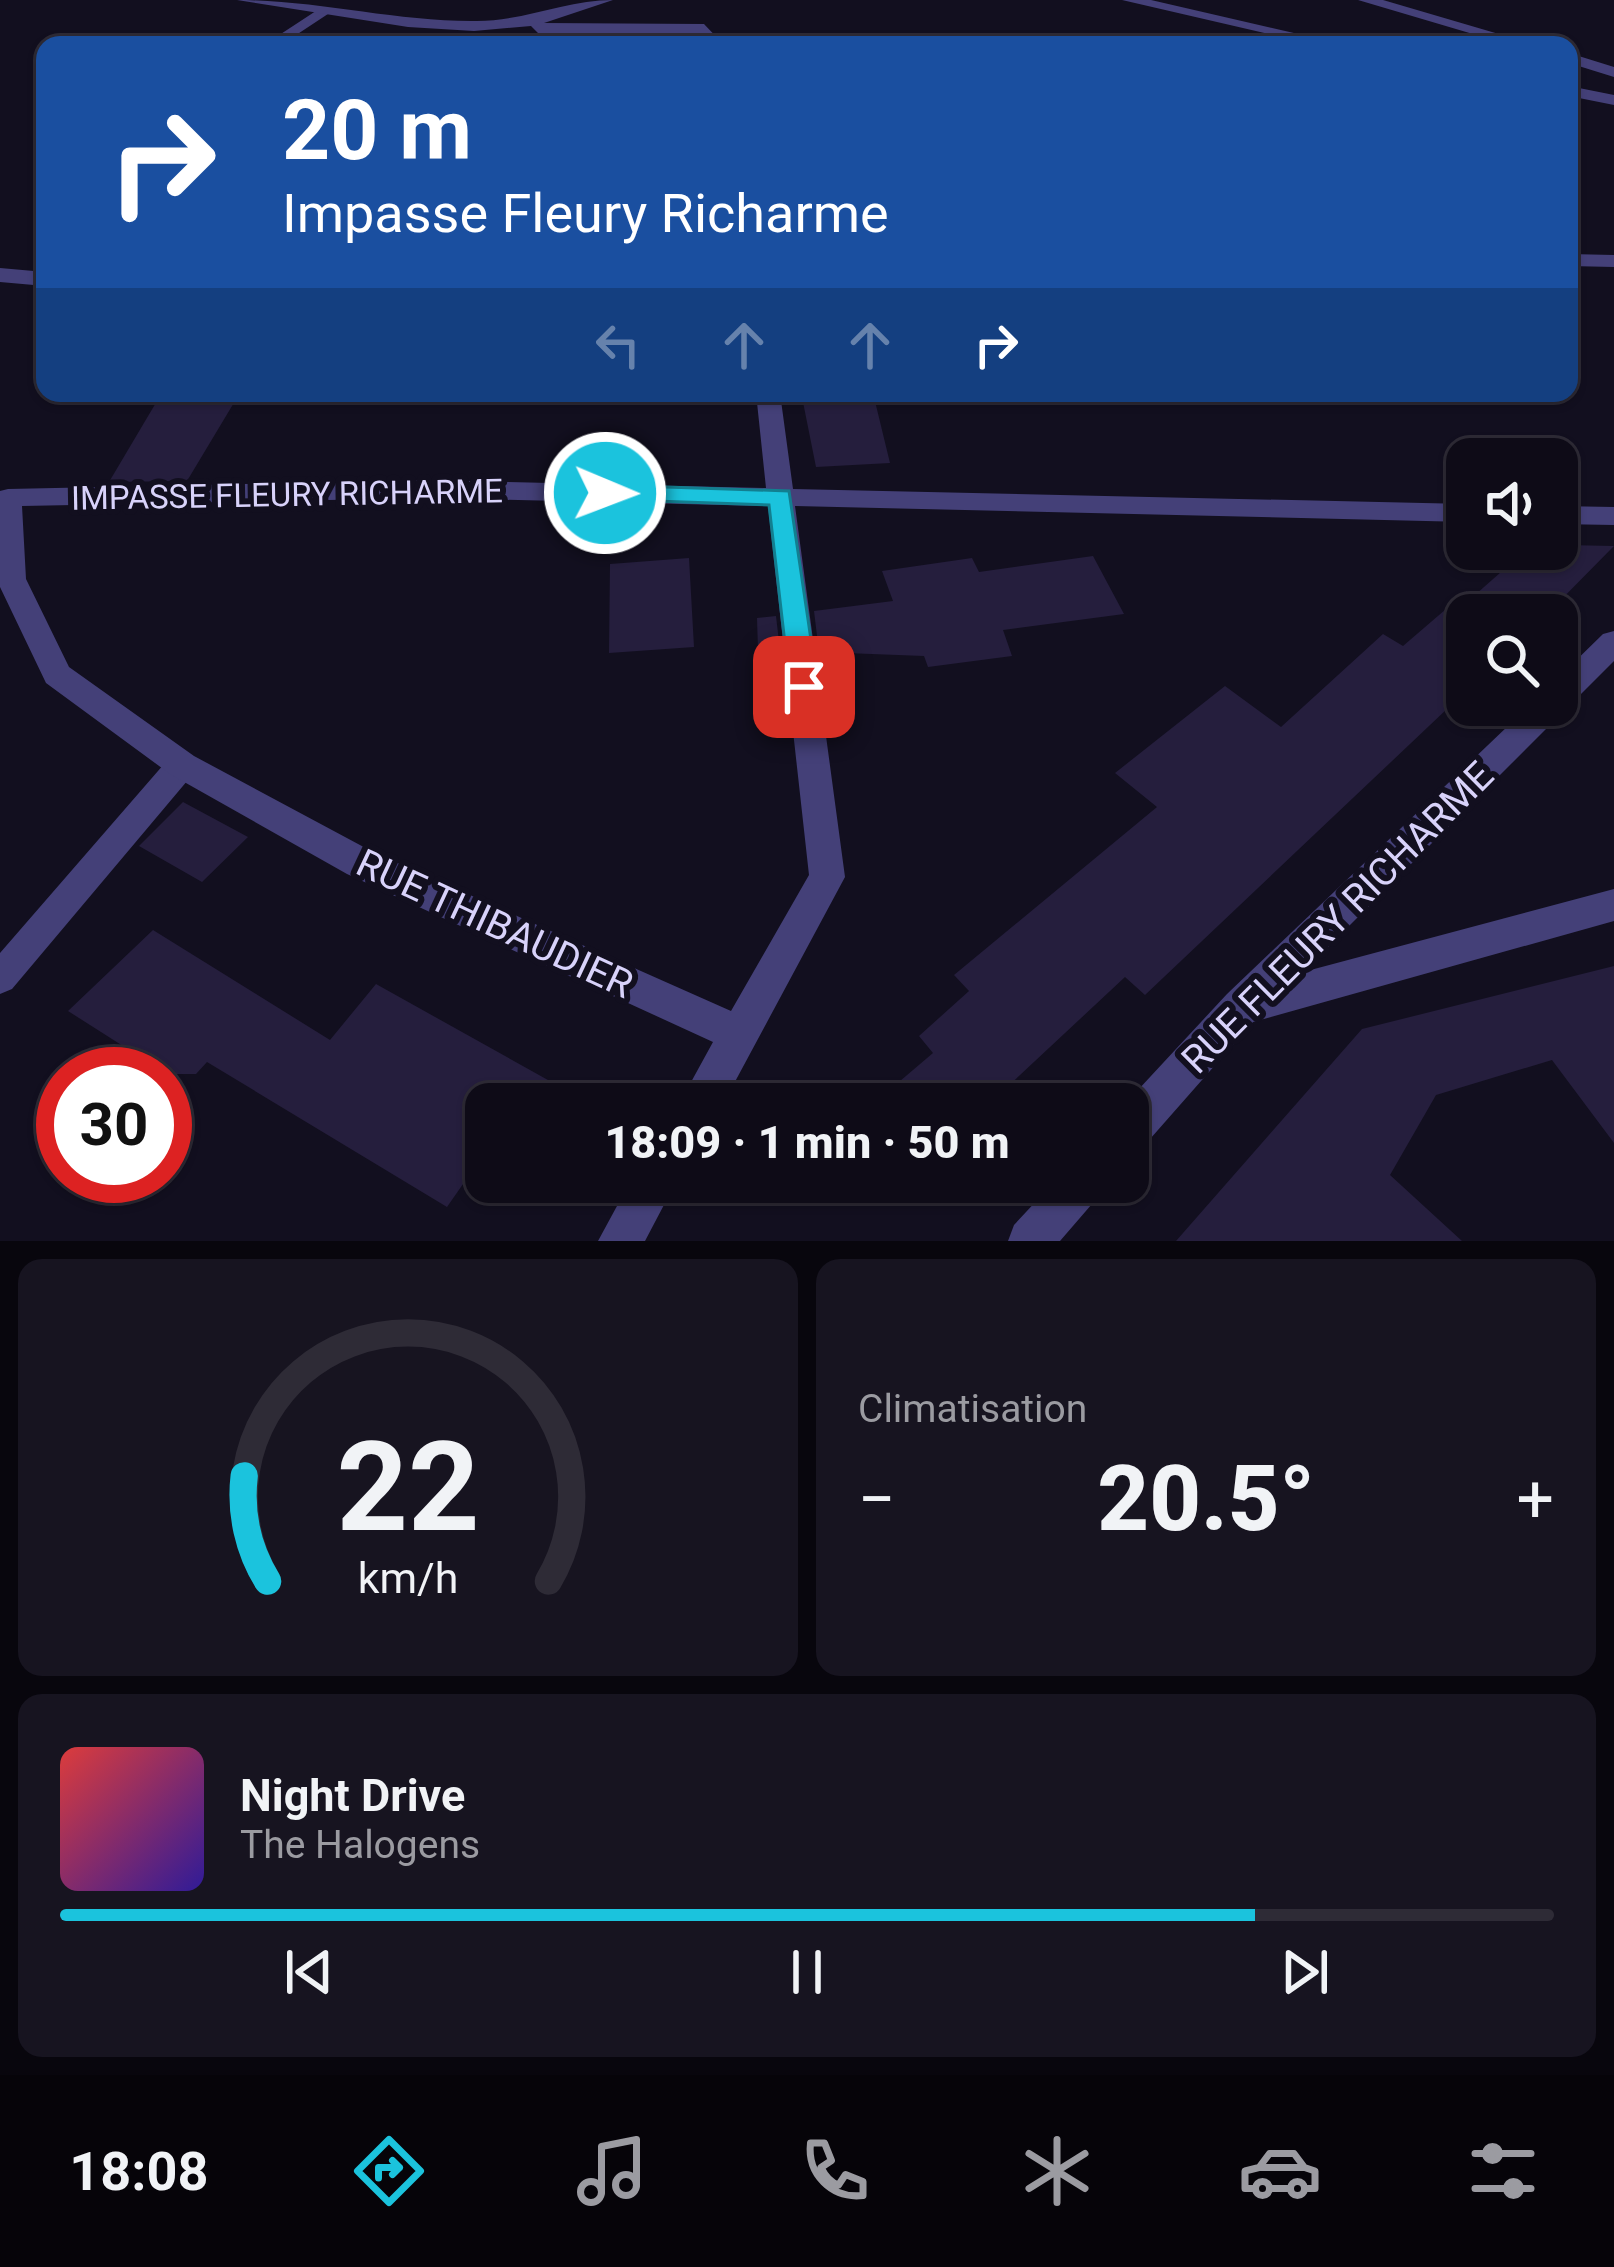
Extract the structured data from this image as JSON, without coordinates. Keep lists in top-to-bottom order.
{
  "streets": {
    "street": ["IMPASSE FLEURY RICHARME", "RUE FLEURY RICHARME", "RUE THIBAUDIER"]
  },
  "crossings": [
    ["IMPASSE FLEURY RICHARME", "RUE THIBAUDIER"]
  ],
  "page": {
    "turn": ["20 m", "Impasse Fleury Richarme"],
    "limit": "30",
    "trip": "18:09 · 1 min · 50 m",
    "tile": "Climatisation",
    "heat": ["−", "20.5°", "+"],
    "song": ["Night Drive", "The Halogens"],
    "tabs": "18:08",
    "gauge": ["22", "km/h"]
  }
}
